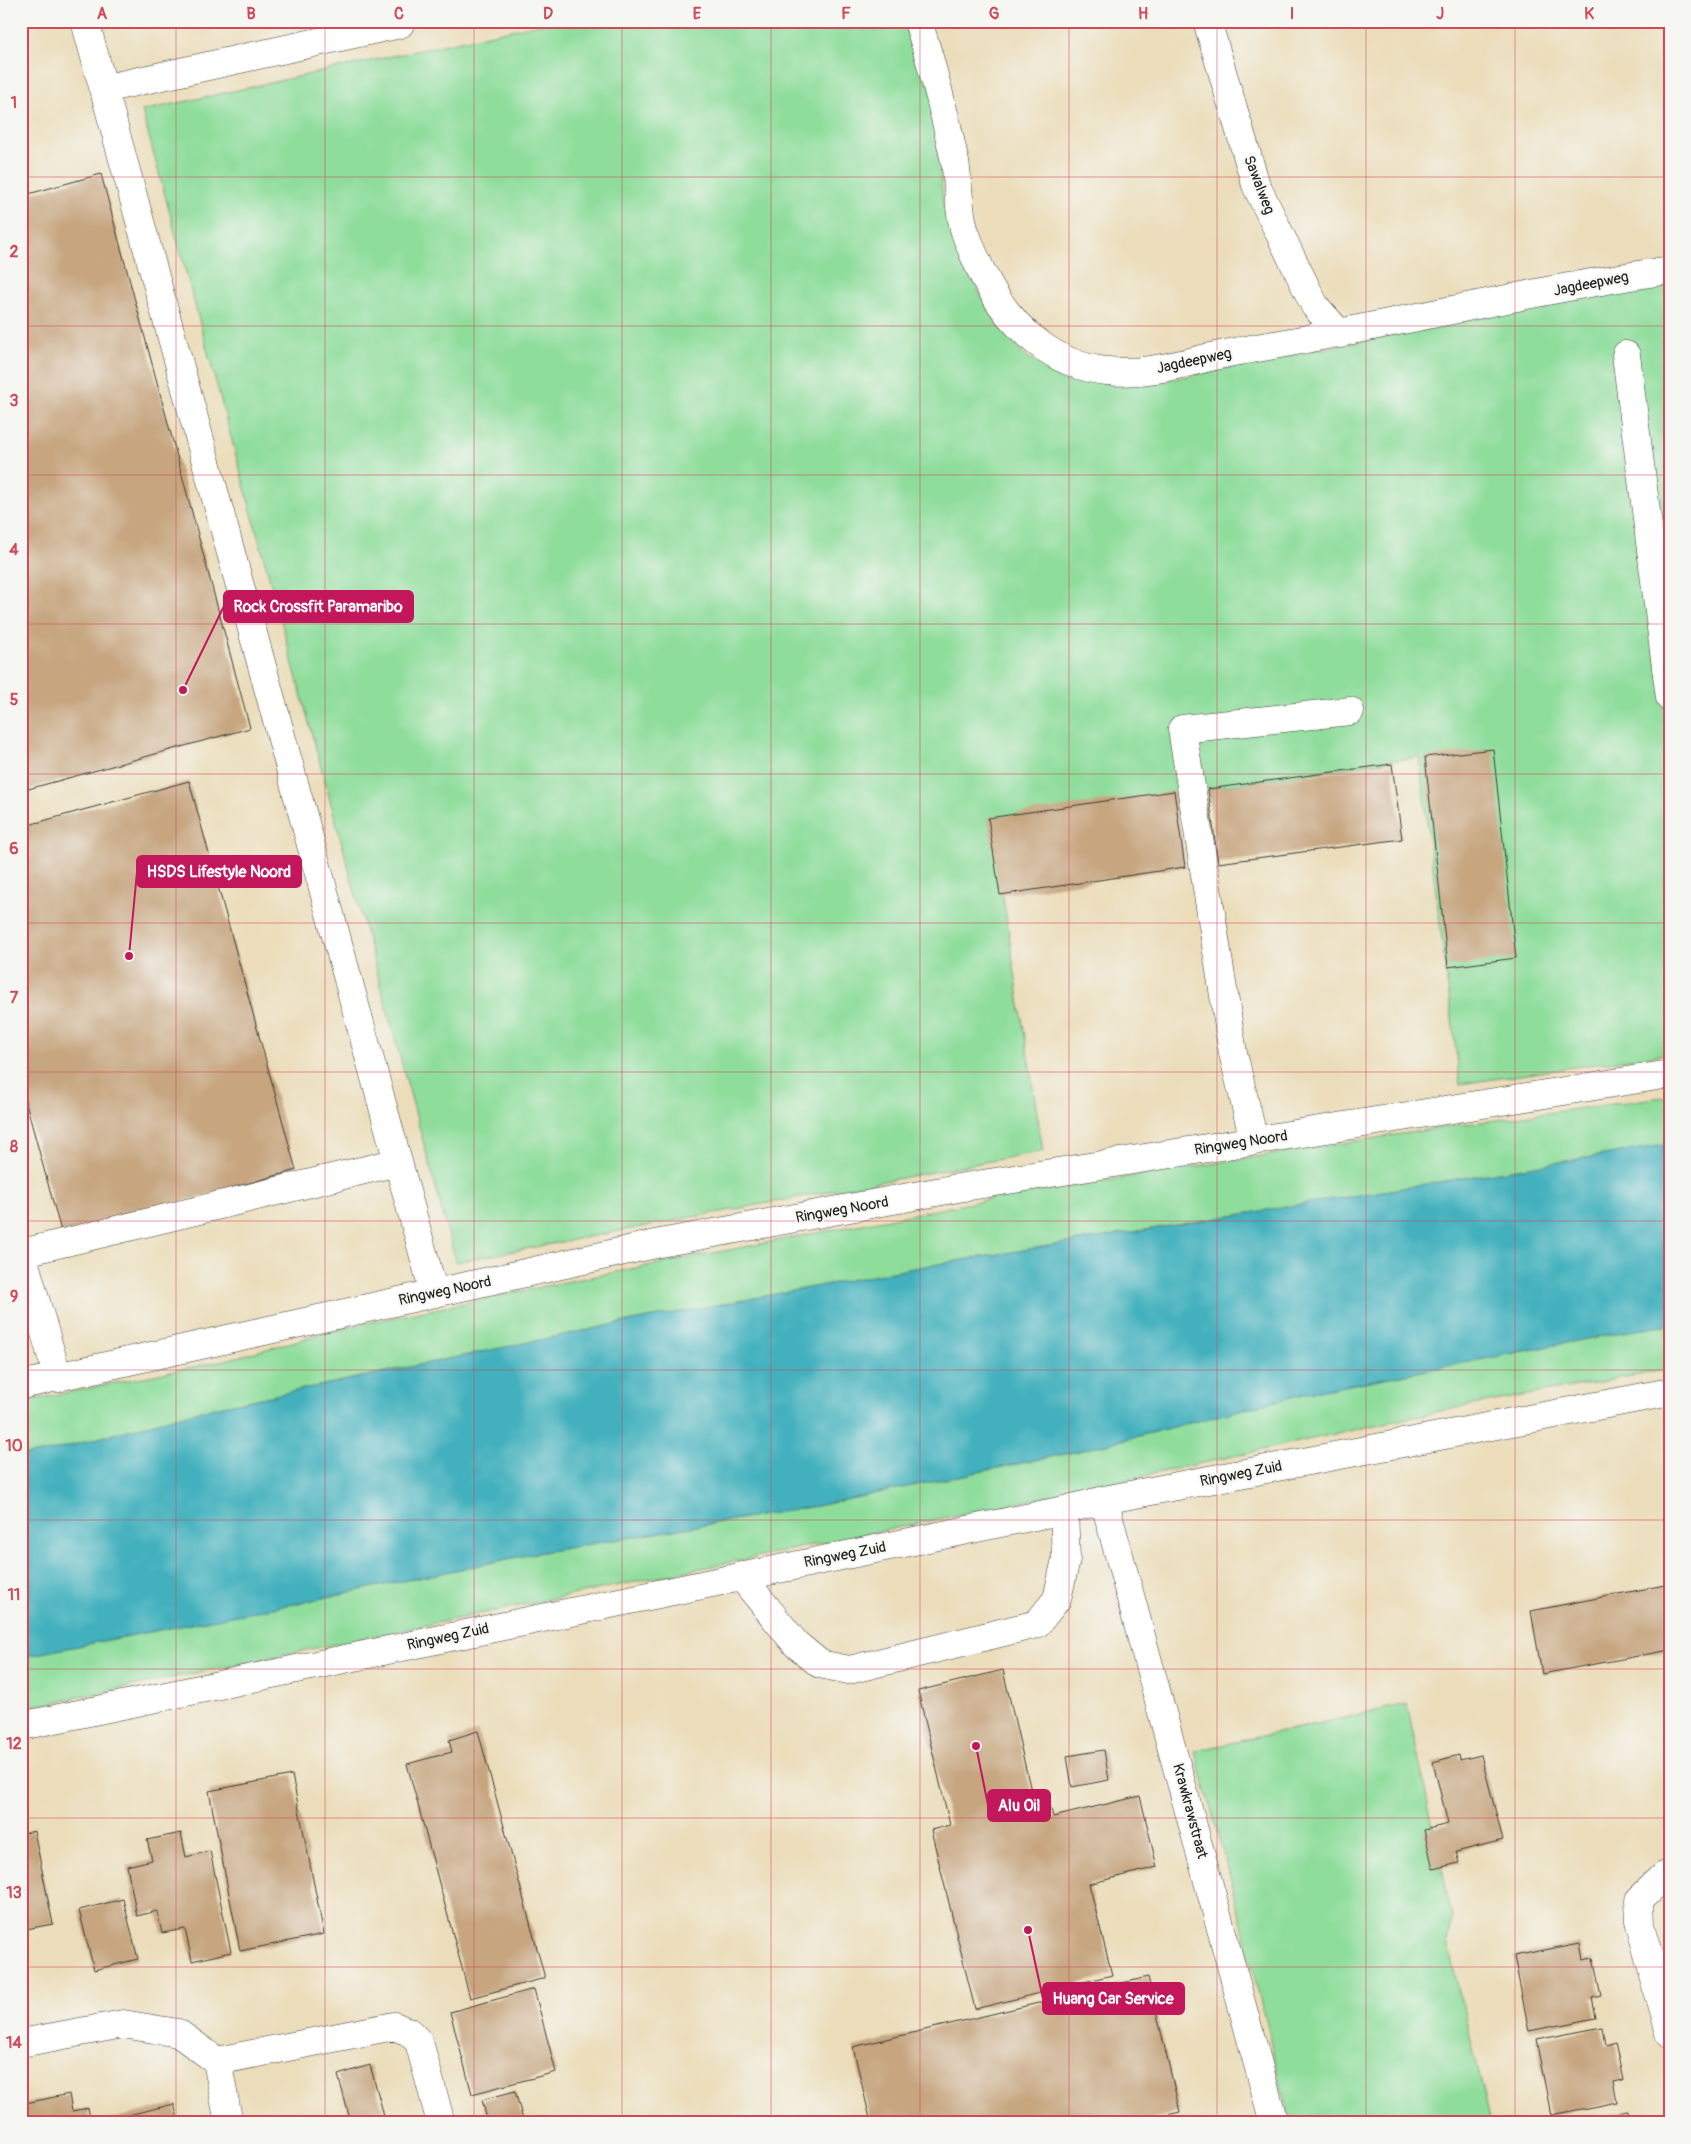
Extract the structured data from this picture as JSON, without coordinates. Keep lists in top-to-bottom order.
{
  "streets": {
    "street": [
      "Sawalweg",
      "Jagdeepweg",
      "Ringweg Noord",
      "Ringweg Zuid",
      "Krawkrawstraat"
    ]
  },
  "crossings": [
    ["Sawalweg", "Jagdeepweg"],
    ["Ringweg Zuid", "Krawkrawstraat"]
  ],
  "places": [
    "Rock Crossfit Paramaribo",
    "HSDS Lifestyle Noord",
    "Alu Oil",
    "Huang Car Service"
  ],
  "grid": {
    "columns": [
      "A",
      "B",
      "C",
      "D",
      "E",
      "F",
      "G",
      "H",
      "I",
      "J",
      "K"
    ],
    "rows": [
      "1",
      "2",
      "3",
      "4",
      "5",
      "6",
      "7",
      "8",
      "9",
      "10",
      "11",
      "12",
      "13",
      "14"
    ]
  }
}
